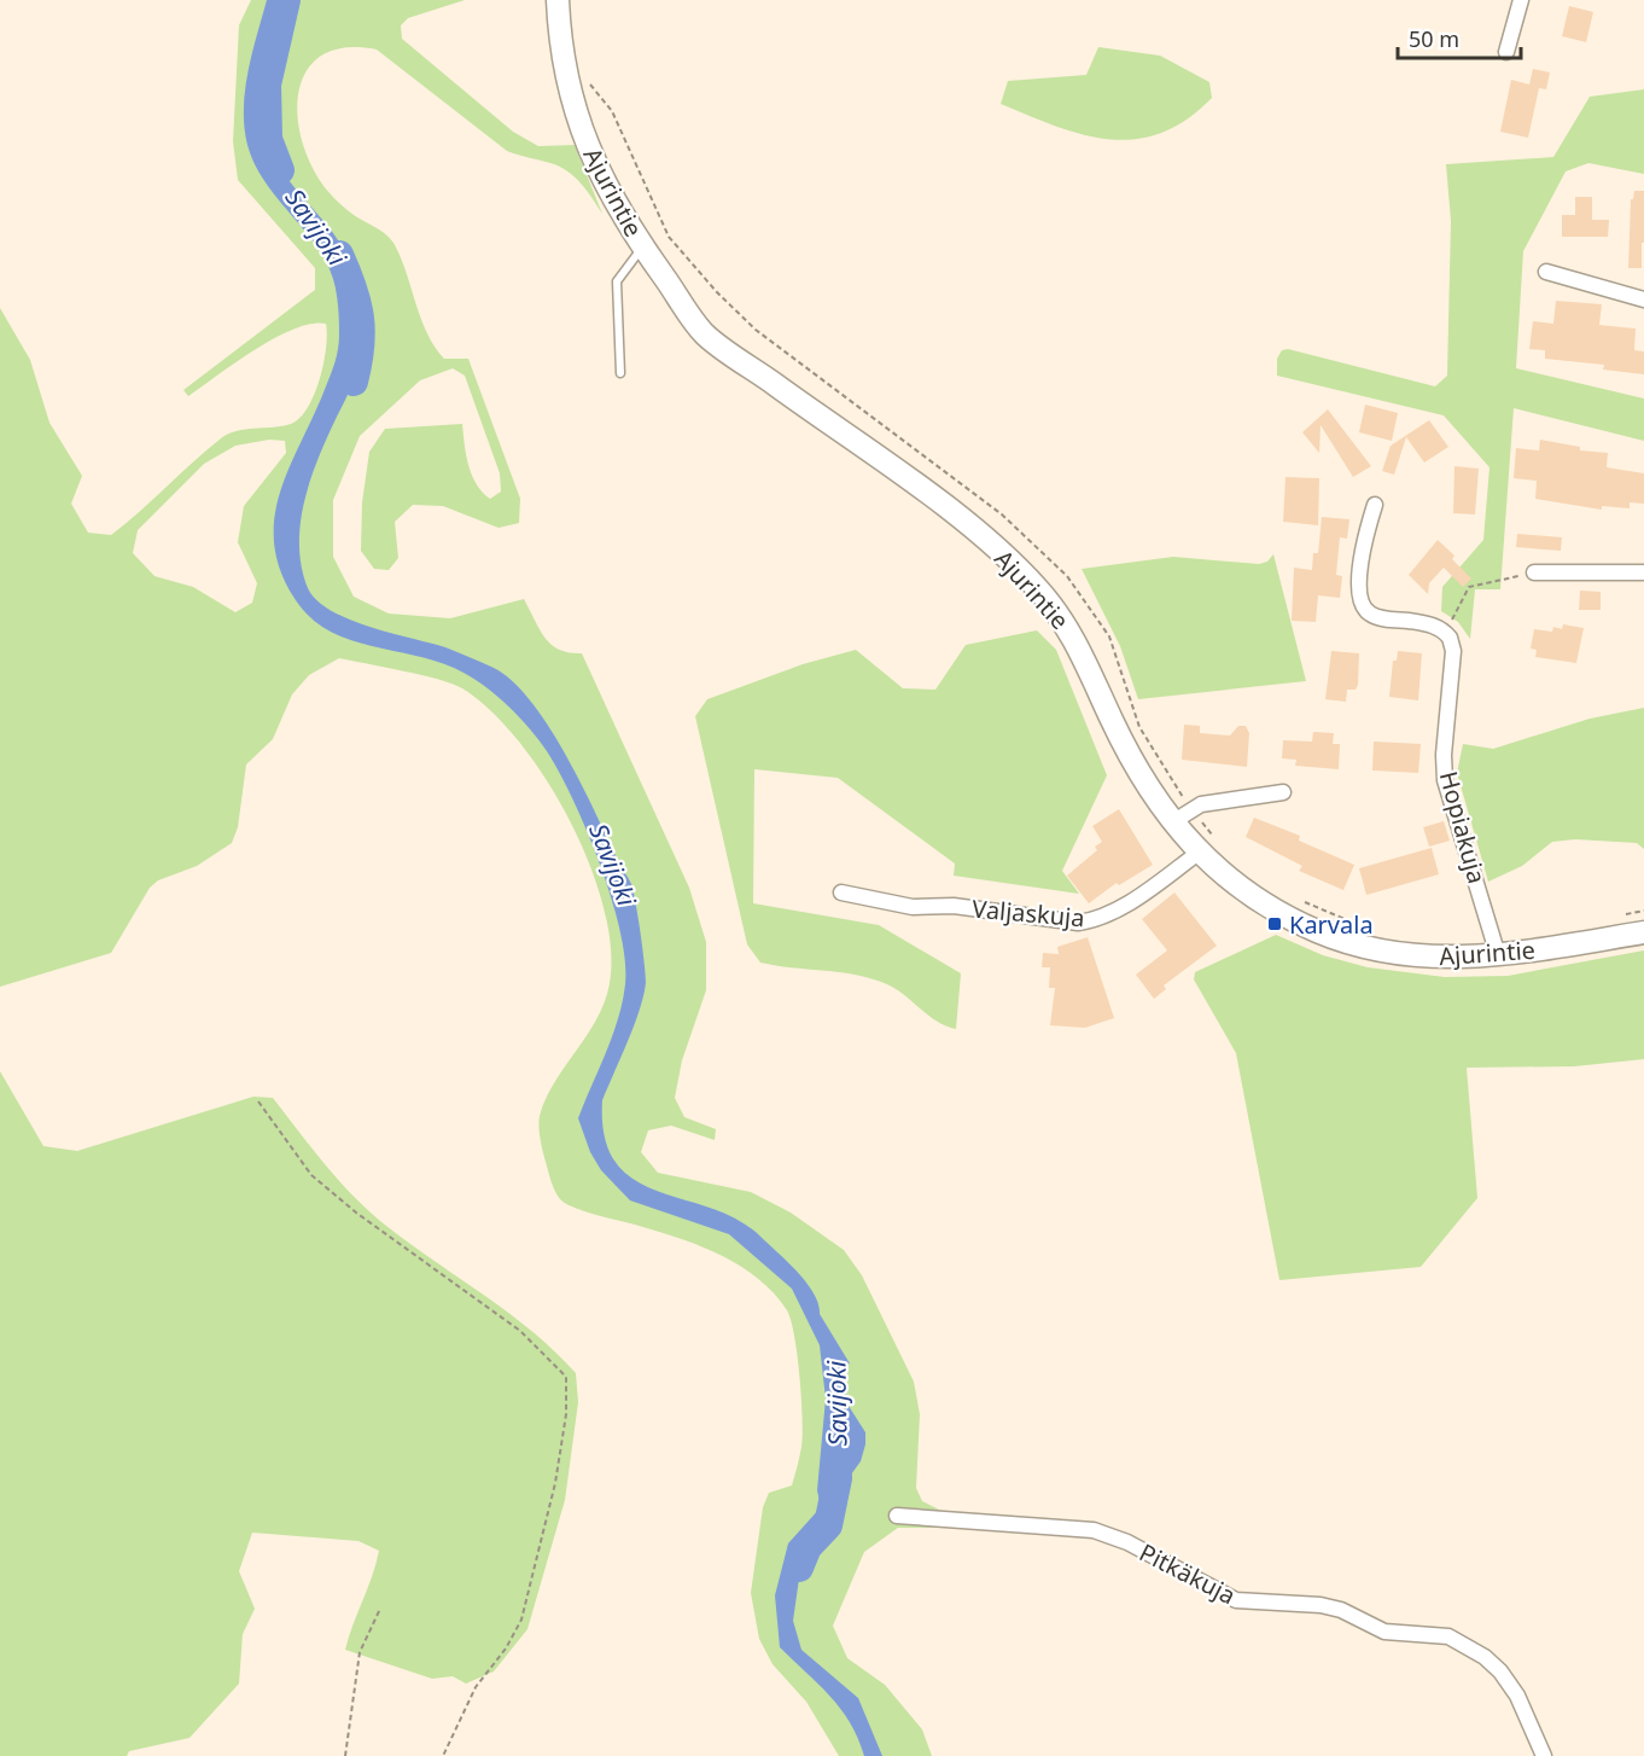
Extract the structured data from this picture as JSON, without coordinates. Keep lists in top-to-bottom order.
{
  "streets": {
    "street": [
      "Ajurintie",
      "Hopiakuja",
      "Valjaskuja",
      "Pitkäkuja"
    ]
  },
  "crossings": [
    ["Ajurintie", "Hopiakuja"],
    ["Ajurintie", "Valjaskuja"]
  ],
  "water": ["Savijoki"],
  "places": {
    "transit": ["Karvala"]
  },
  "scale_bar": "50 m"
}
